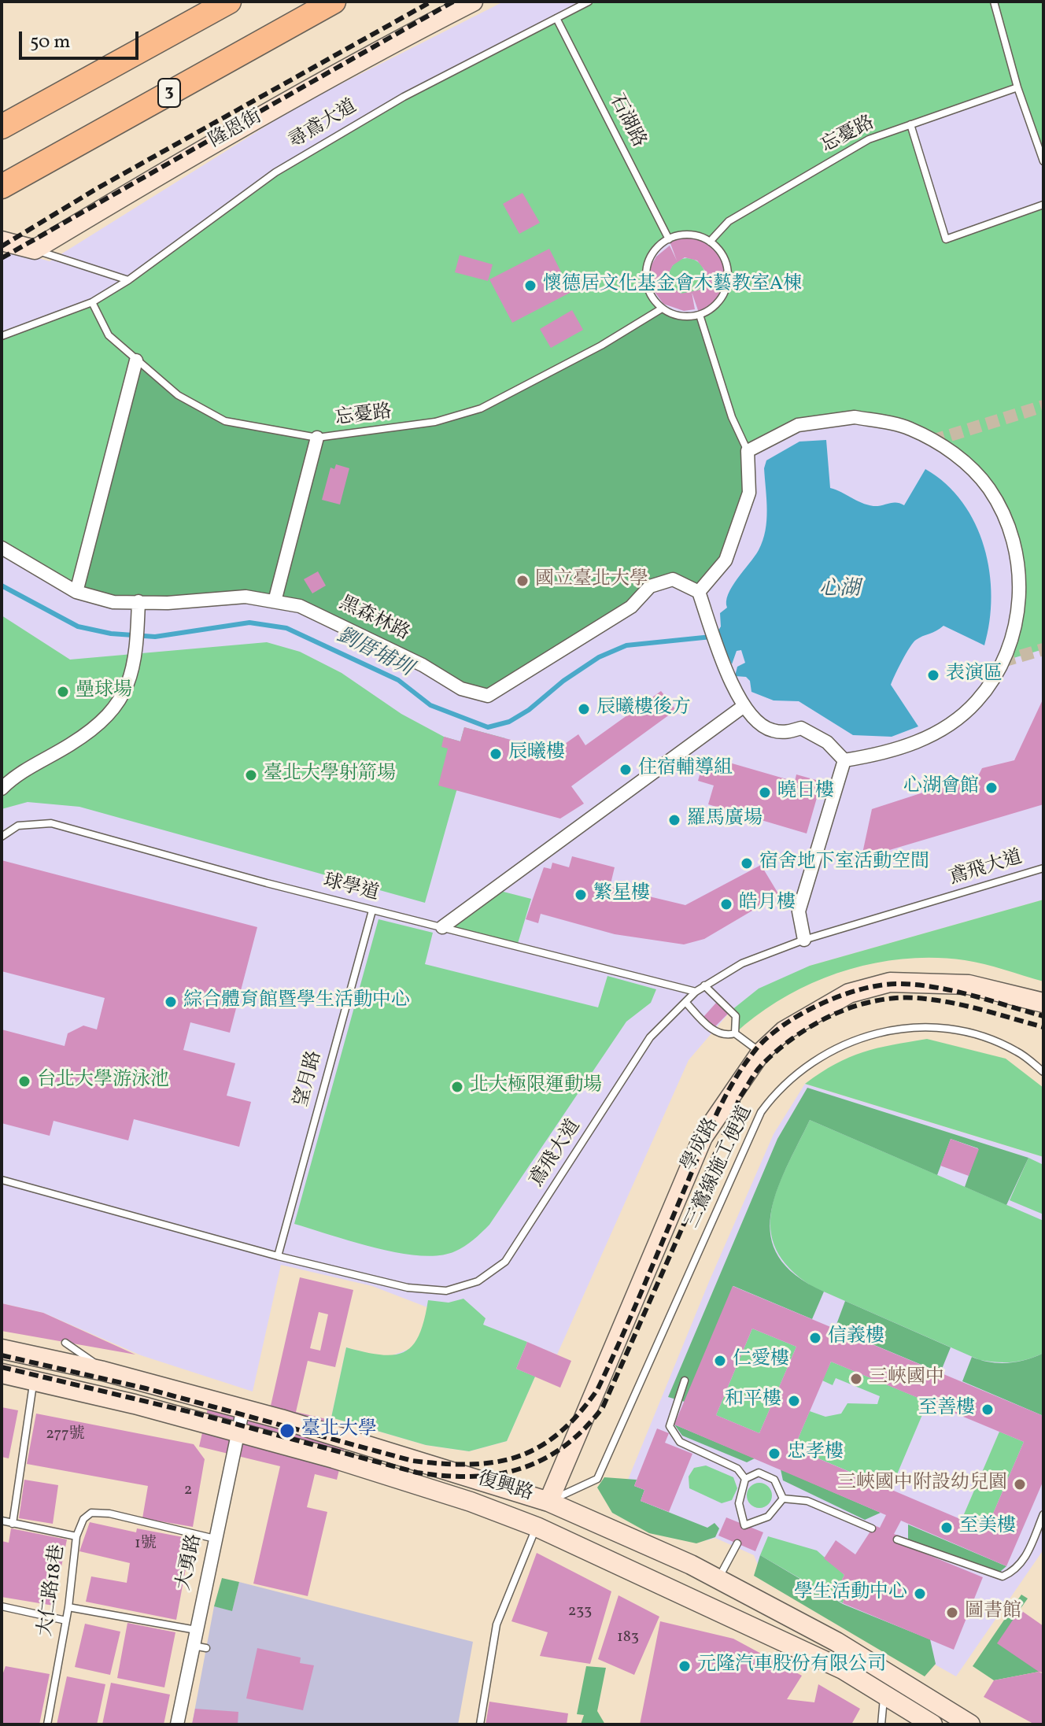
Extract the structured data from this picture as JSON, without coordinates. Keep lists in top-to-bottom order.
{
  "streets": {
    "highway": ["3"],
    "main road": ["隆恩街", "學成路", "復興路"],
    "street": ["黑森林路", "大勇路"],
    "lane": [
      "石湖路",
      "尋鳶大道",
      "忘憂路",
      "鳶飛大道",
      "球學道",
      "望月路",
      "三鶯線施工便道",
      "大仁路18巷"
    ]
  },
  "crossings": [
    ["石湖路", "尋鳶大道"],
    ["石湖路", "忘憂路"],
    ["尋鳶大道", "忘憂路"],
    ["鳶飛大道", "球學道"],
    ["鳶飛大道", "望月路"],
    ["球學道", "望月路"],
    ["學成路", "三鶯線施工便道"],
    ["學成路", "復興路"],
    ["三鶯線施工便道", "復興路"],
    ["復興路", "大勇路"]
  ],
  "water": ["心湖", "劉厝埔圳"],
  "places": [
    "懷德居文化基金會木藝教室A棟",
    "國立臺北大學",
    "表演區",
    "壘球場",
    "辰曦樓後方",
    "辰曦樓",
    "住宿輔導組",
    "臺北大學射箭場",
    "心湖會館",
    "曉日樓",
    "羅馬廣場",
    "宿舍地下室活動空間",
    "繁星樓",
    "皓月樓",
    "綜合體育館暨學生活動中心",
    "台北大學游泳池",
    "北大極限運動場",
    "信義樓",
    "仁愛樓",
    "三峽國中",
    "和平樓",
    "至善樓",
    "臺北大學",
    "忠孝樓",
    "三峽國中附設幼兒園",
    "至美樓",
    "學生活動中心",
    "圖書館",
    "元隆汽車股份有限公司"
  ],
  "house_numbers": [
    "277號",
    "2",
    "1號",
    "233",
    "183"
  ],
  "scale_bar": "50 m"
}
